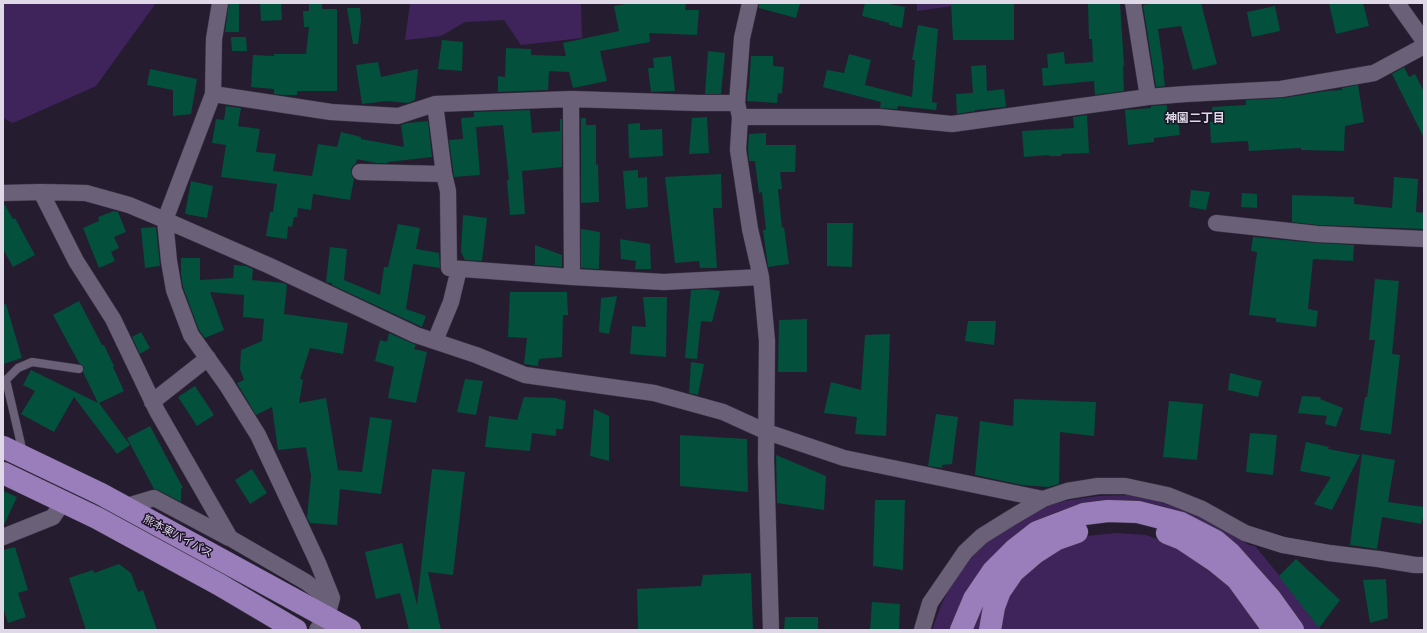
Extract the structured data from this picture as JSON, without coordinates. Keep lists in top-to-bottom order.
{
  "streets": {
    "highway": ["熊本東バイパス"]
  },
  "districts": ["神園二丁目"]
}
